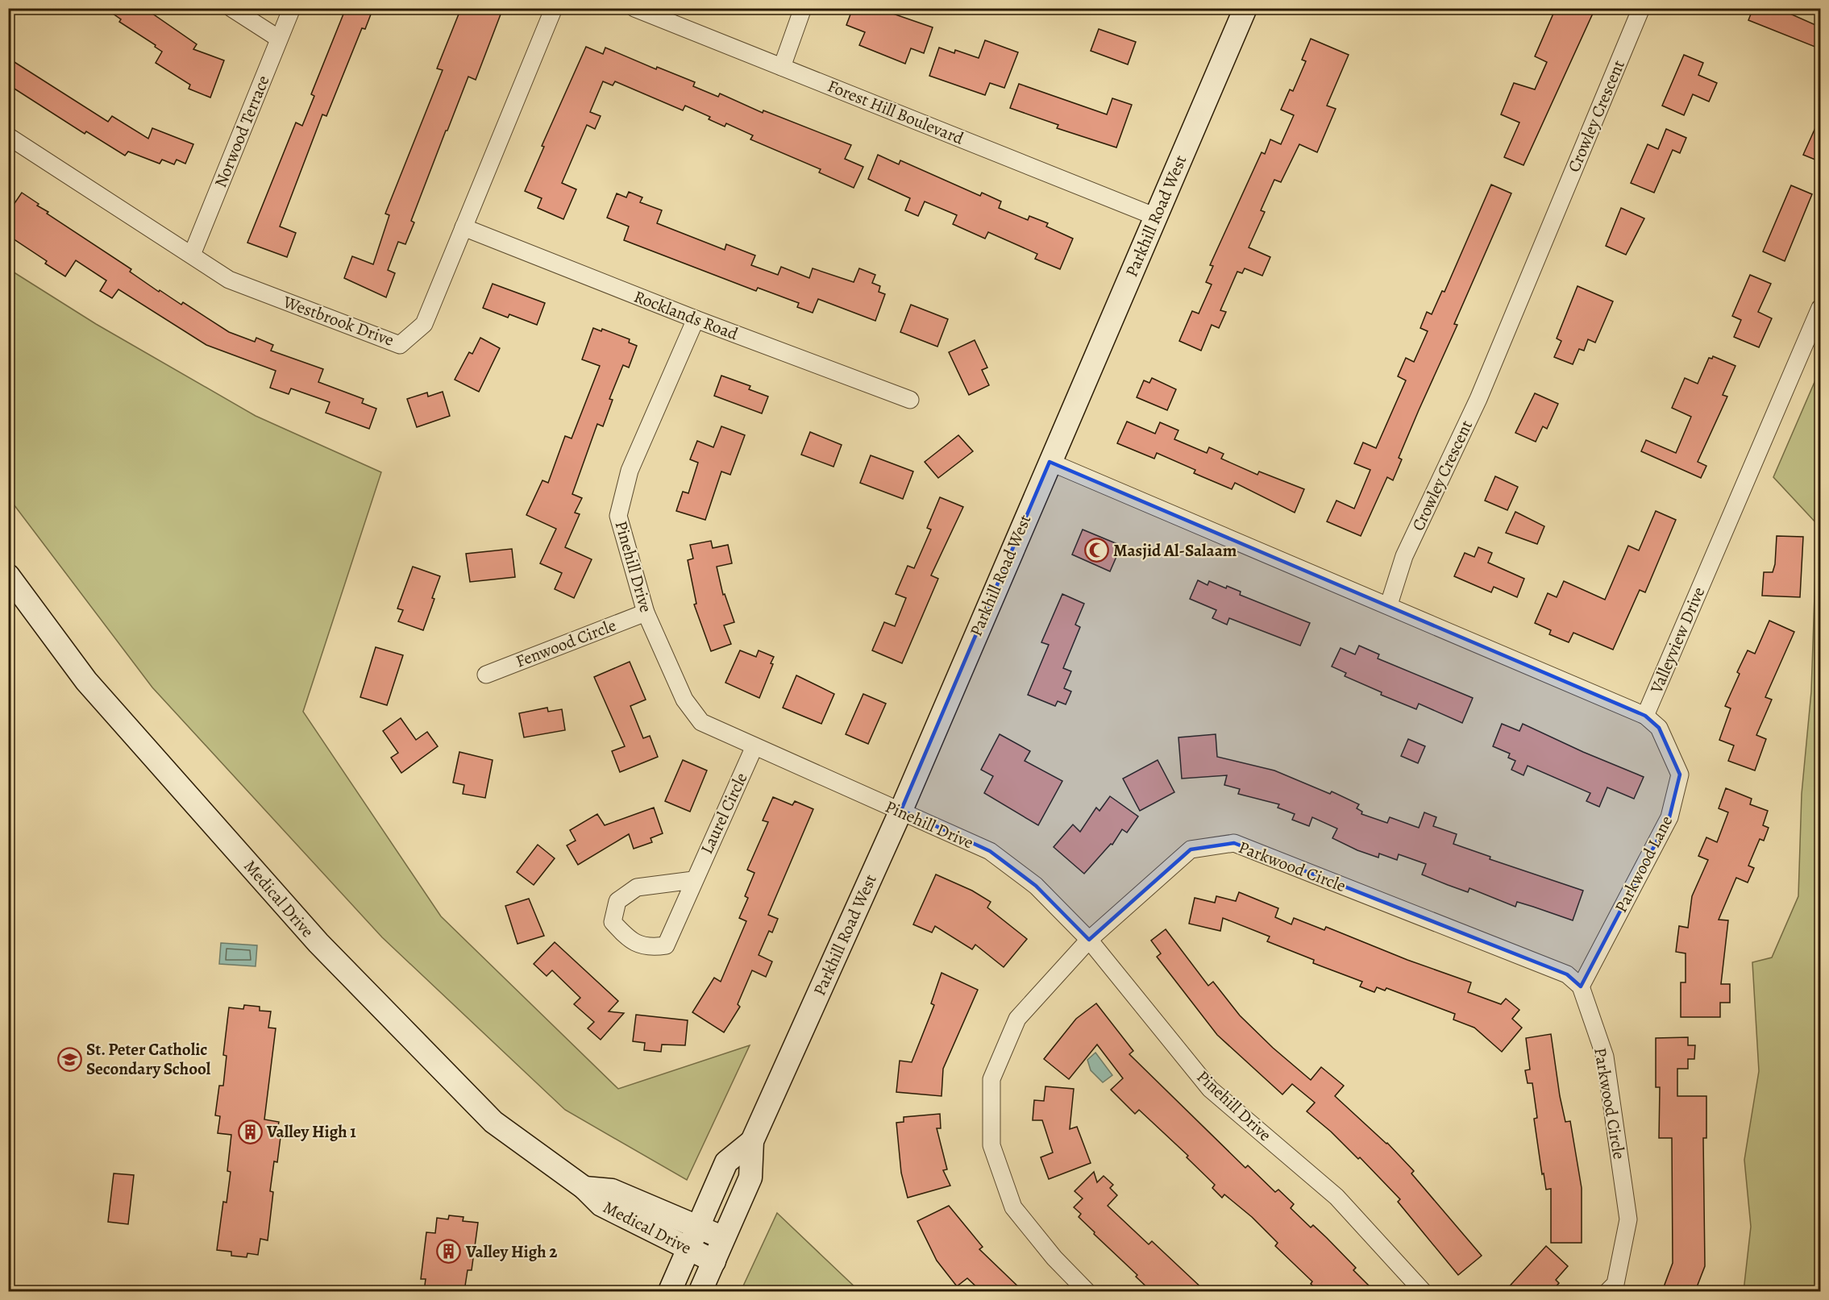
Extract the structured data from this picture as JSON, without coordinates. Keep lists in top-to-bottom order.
{
  "streets": {
    "main road": ["Parkhill Road West", "Medical Drive"],
    "street": [
      "Forest Hill Boulevard",
      "Crowley Crescent",
      "Norwood Terrace",
      "Rocklands Road",
      "Westbrook Drive",
      "Pinehill Drive",
      "Valleyview Drive",
      "Fenwood Circle",
      "Laurel Circle",
      "Parkwood Lane",
      "Parkwood Circle"
    ]
  },
  "crossings": [
    ["Forest Hill Boulevard", "Parkhill Road West"],
    ["Norwood Terrace", "Westbrook Drive"],
    ["Parkhill Road West", "Pinehill Drive"],
    ["Parkhill Road West", "Medical Drive"],
    ["Rocklands Road", "Westbrook Drive"],
    ["Rocklands Road", "Pinehill Drive"],
    ["Pinehill Drive", "Fenwood Circle"],
    ["Pinehill Drive", "Laurel Circle"],
    ["Pinehill Drive", "Parkwood Circle"],
    ["Valleyview Drive", "Parkwood Lane"],
    ["Parkwood Lane", "Parkwood Circle"]
  ],
  "places": {
    "mosque": ["Masjid Al-Salaam"],
    "school or university": ["St. Peter Catholic Secondary School"],
    "building": ["Valley High 1", "Valley High 2"]
  }
}
